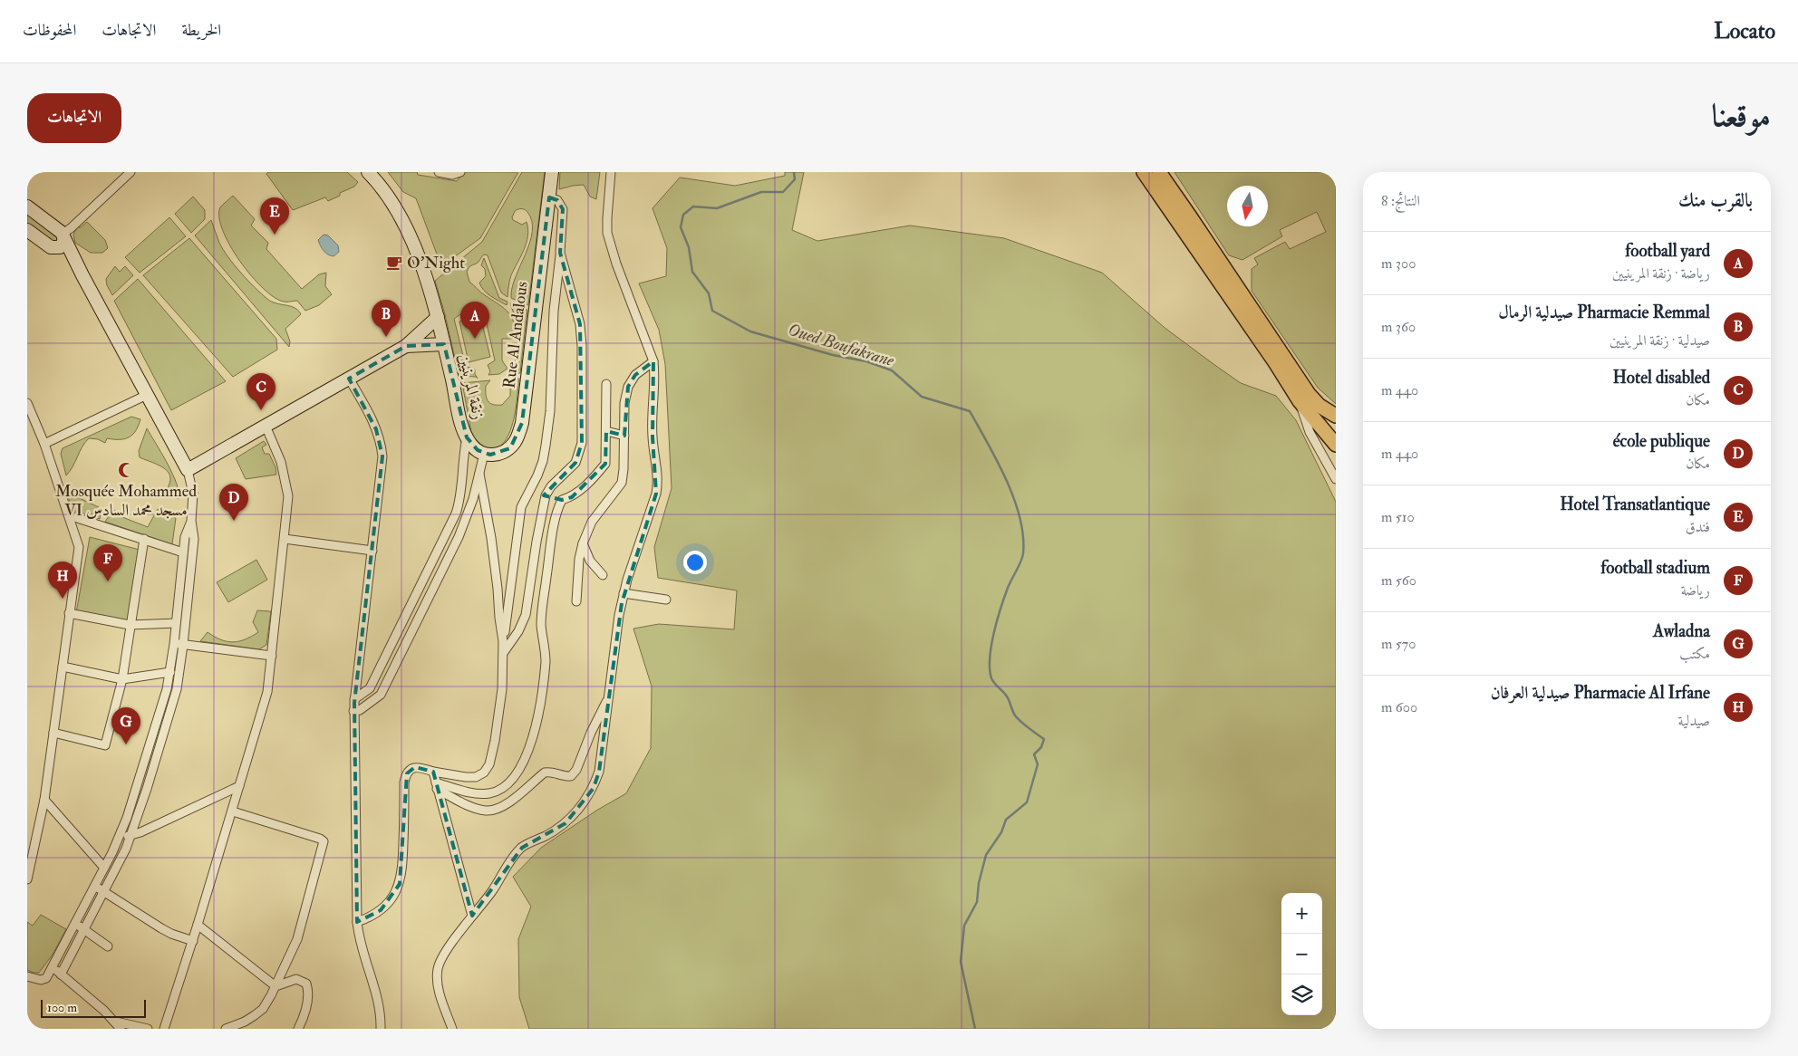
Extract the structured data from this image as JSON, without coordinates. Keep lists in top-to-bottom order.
{
  "streets": {
    "main road": ["Rue Al Andalous", "زنقة المرينيين"]
  },
  "water": ["Oued Boufakrane"],
  "places": {
    "cafe": ["O'Night"],
    "mosque": ["Mosquée Mohammed VI مسجد محمد السادس"]
  },
  "scale_bar": "100 m",
  "north": "bottom",
  "page": {
    "header": "Locato",
    "nav": ["الخريطة", "الاتجاهات", "المحفوظات"],
    "title": "موقعنا",
    "buttons": "الاتجاهات",
    "heading": ["بالقرب منك", "النتائج: 8"],
    "pins": [
      "E",
      "B",
      "A",
      "C",
      "D",
      "F",
      "H",
      "G"
    ],
    "list": [
      {
        "mark": "A",
        "name": "football yard",
        "note": "رياضة · زنقة المرينيين",
        "value": "300 m"
      },
      {
        "mark": "B",
        "name": "Pharmacie Remmal صيدلية الرمال",
        "note": "صيدلية · زنقة المرينيين",
        "value": "360 m"
      },
      {
        "mark": "C",
        "name": "Hotel disabled",
        "note": "مكان",
        "value": "440 m"
      },
      {
        "mark": "D",
        "name": "école publique",
        "note": "مكان",
        "value": "440 m"
      },
      {
        "mark": "E",
        "name": "Hotel Transatlantique",
        "note": "فندق",
        "value": "510 m"
      },
      {
        "mark": "F",
        "name": "football stadium",
        "note": "رياضة",
        "value": "560 m"
      },
      {
        "mark": "G",
        "name": "Awladna",
        "note": "مكتب",
        "value": "570 m"
      },
      {
        "mark": "H",
        "name": "Pharmacie Al Irfane صيدلية العرفان",
        "note": "صيدلية",
        "value": "600 m"
      }
    ],
    "map_buttons": ["+", "−"],
    "scale": "100 m"
  }
}
